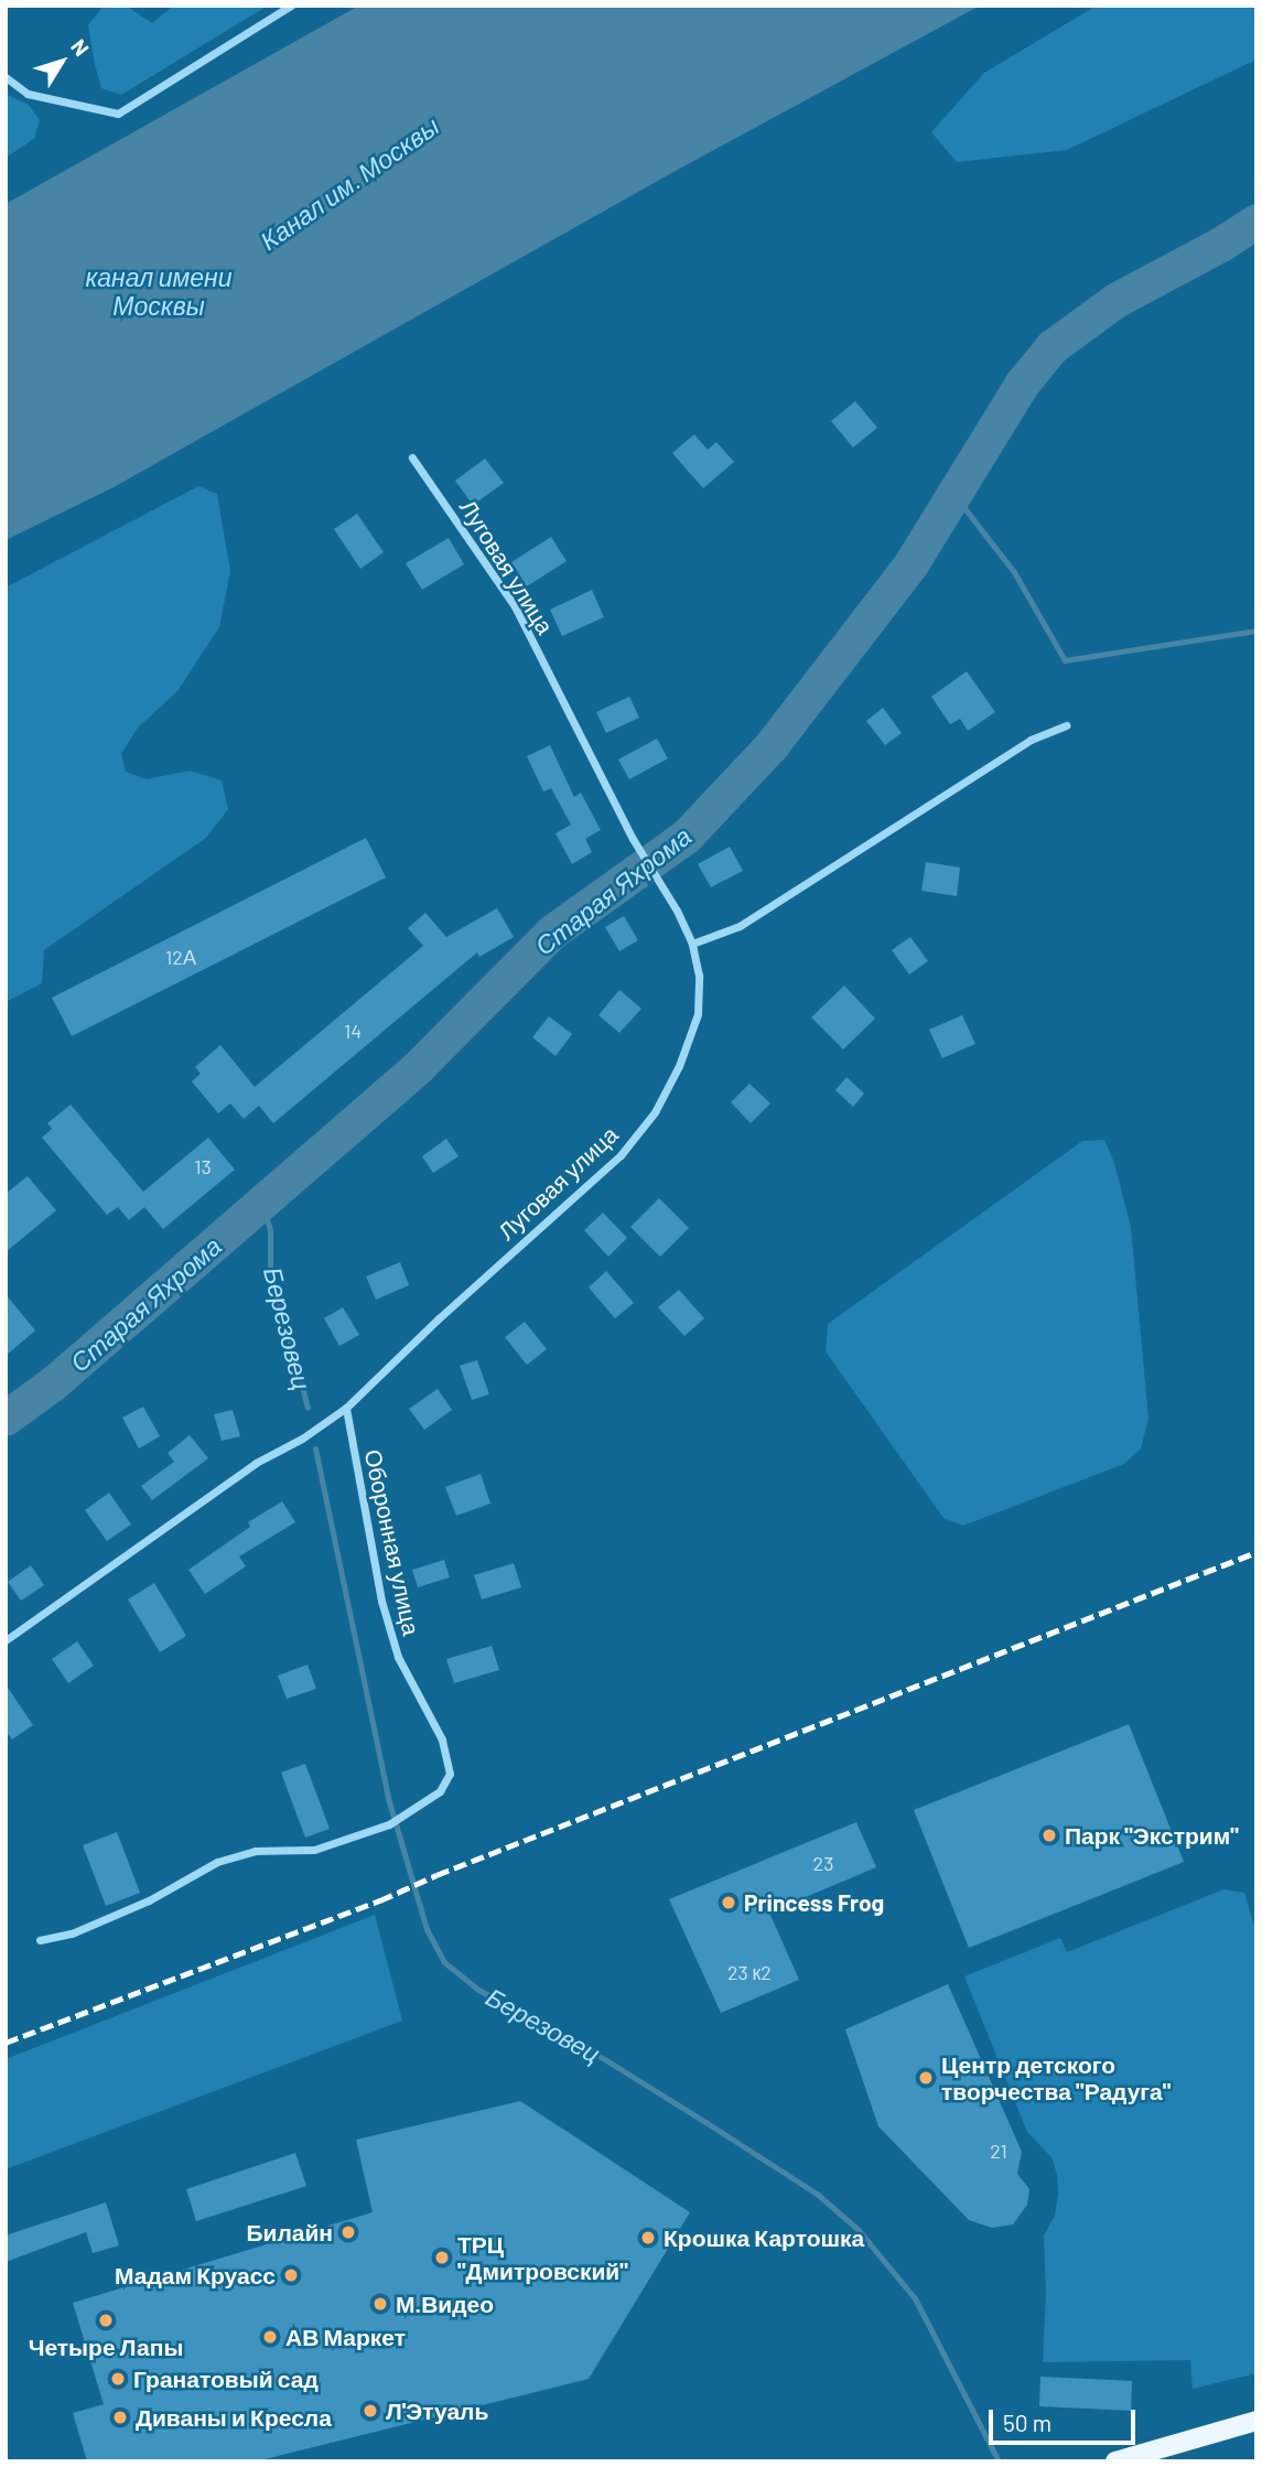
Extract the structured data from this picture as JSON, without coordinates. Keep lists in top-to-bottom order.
{
  "streets": {
    "street": ["Луговая улица", "Оборонная улица"]
  },
  "crossings": [
    ["Луговая улица", "Оборонная улица"]
  ],
  "water": [
    "Канал им. Москвы",
    "канал имени Москвы",
    "Старая Яхрома",
    "Березовец"
  ],
  "places": [
    "Парк \"Экстрим\"",
    "Princess Frog",
    "Центр детского творчества \"Радуга\"",
    "Билайн",
    "Крошка Картошка",
    "ТРЦ \"Дмитровский\"",
    "Мадам Круасс",
    "М.Видео",
    "Четыре Лапы",
    "АВ Маркет",
    "Гранатовый сад",
    "Л'Этуаль",
    "Диваны и Кресла"
  ],
  "house_numbers": [
    "12А",
    "14",
    "13",
    "23",
    "23 к2",
    "21"
  ],
  "scale_bar": "50 m",
  "north": "top right"
}
